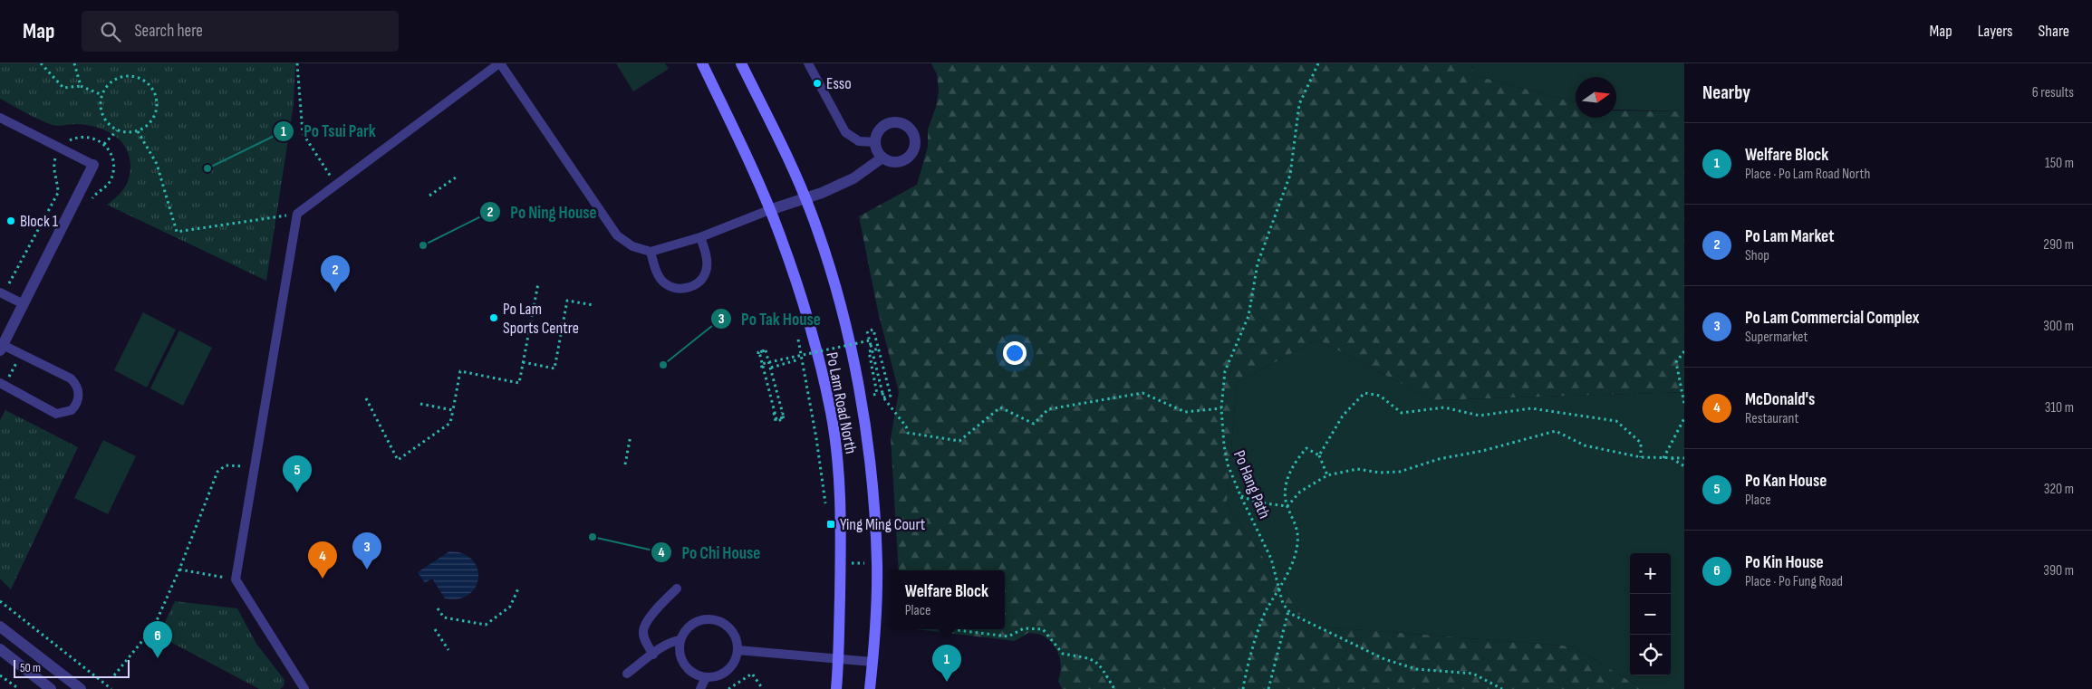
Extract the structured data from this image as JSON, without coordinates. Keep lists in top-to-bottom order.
{
  "streets": {
    "main road": ["Po Lam Road North"],
    "path": ["Po Hang Path"]
  },
  "places": {
    "other": [
      "Esso",
      "Po Tsui Park",
      "Block 1",
      "Po Ning House",
      "Po Lam Sports Centre",
      "Po Tak House",
      "Po Chi House"
    ],
    "transit": ["Ying Ming Court"]
  },
  "scale_bar": "50 m",
  "north": "right",
  "page": {
    "header": "Map",
    "search": "Search here",
    "nav": ["Map", "Layers", "Share"],
    "heading": ["Nearby", "6 results"],
    "list": [
      {
        "mark": "1",
        "name": "Welfare Block",
        "note": "Place · Po Lam Road North",
        "value": "150 m"
      },
      {
        "mark": "2",
        "name": "Po Lam Market",
        "note": "Shop",
        "value": "290 m"
      },
      {
        "mark": "3",
        "name": "Po Lam Commercial Complex",
        "note": "Supermarket",
        "value": "300 m"
      },
      {
        "mark": "4",
        "name": "McDonald's",
        "note": "Restaurant",
        "value": "310 m"
      },
      {
        "mark": "5",
        "name": "Po Kan House",
        "note": "Place",
        "value": "320 m"
      },
      {
        "mark": "6",
        "name": "Po Kin House",
        "note": "Place · Po Fung Road",
        "value": "390 m"
      }
    ],
    "pins": [
      "2",
      "5",
      "3",
      "4",
      "6",
      "1"
    ],
    "map_buttons": ["+", "−"],
    "popup": ["Welfare Block", "Place"],
    "scale": "50 m"
  }
}
